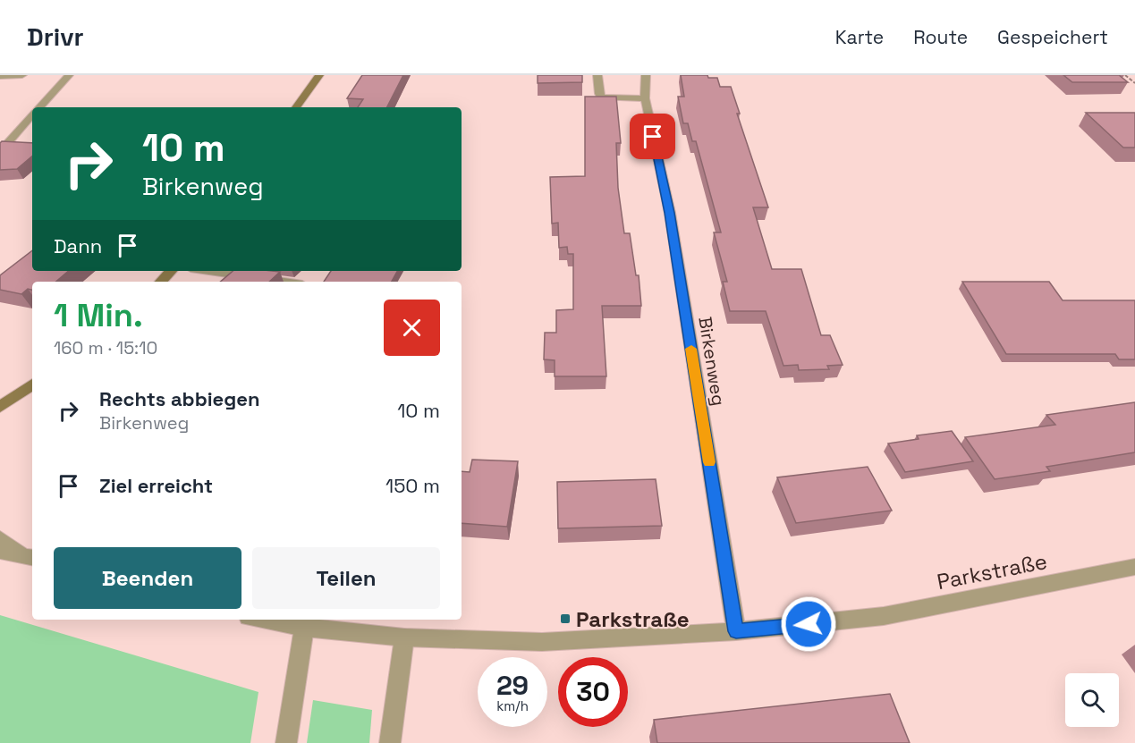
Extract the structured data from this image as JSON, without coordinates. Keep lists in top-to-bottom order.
{
  "streets": {
    "street": ["Birkenweg", "Parkstraße"]
  },
  "crossings": [
    ["Birkenweg", "Parkstraße"]
  ],
  "places": {
    "transit": ["Parkstraße"]
  },
  "page": {
    "header": "Drivr",
    "nav": ["Karte", "Route", "Gespeichert"],
    "turn": ["10 m", "Birkenweg"],
    "then": "Dann",
    "heading": ["1 Min.", "160 m · 15:10"],
    "list": [
      {
        "name": "Rechts abbiegen",
        "note": "Birkenweg",
        "value": "10 m"
      },
      {
        "name": "Ziel erreicht",
        "value": "150 m"
      }
    ],
    "buttons": ["Beenden", "Teilen"],
    "speed": "29 km/h",
    "limit": "30"
  }
}
